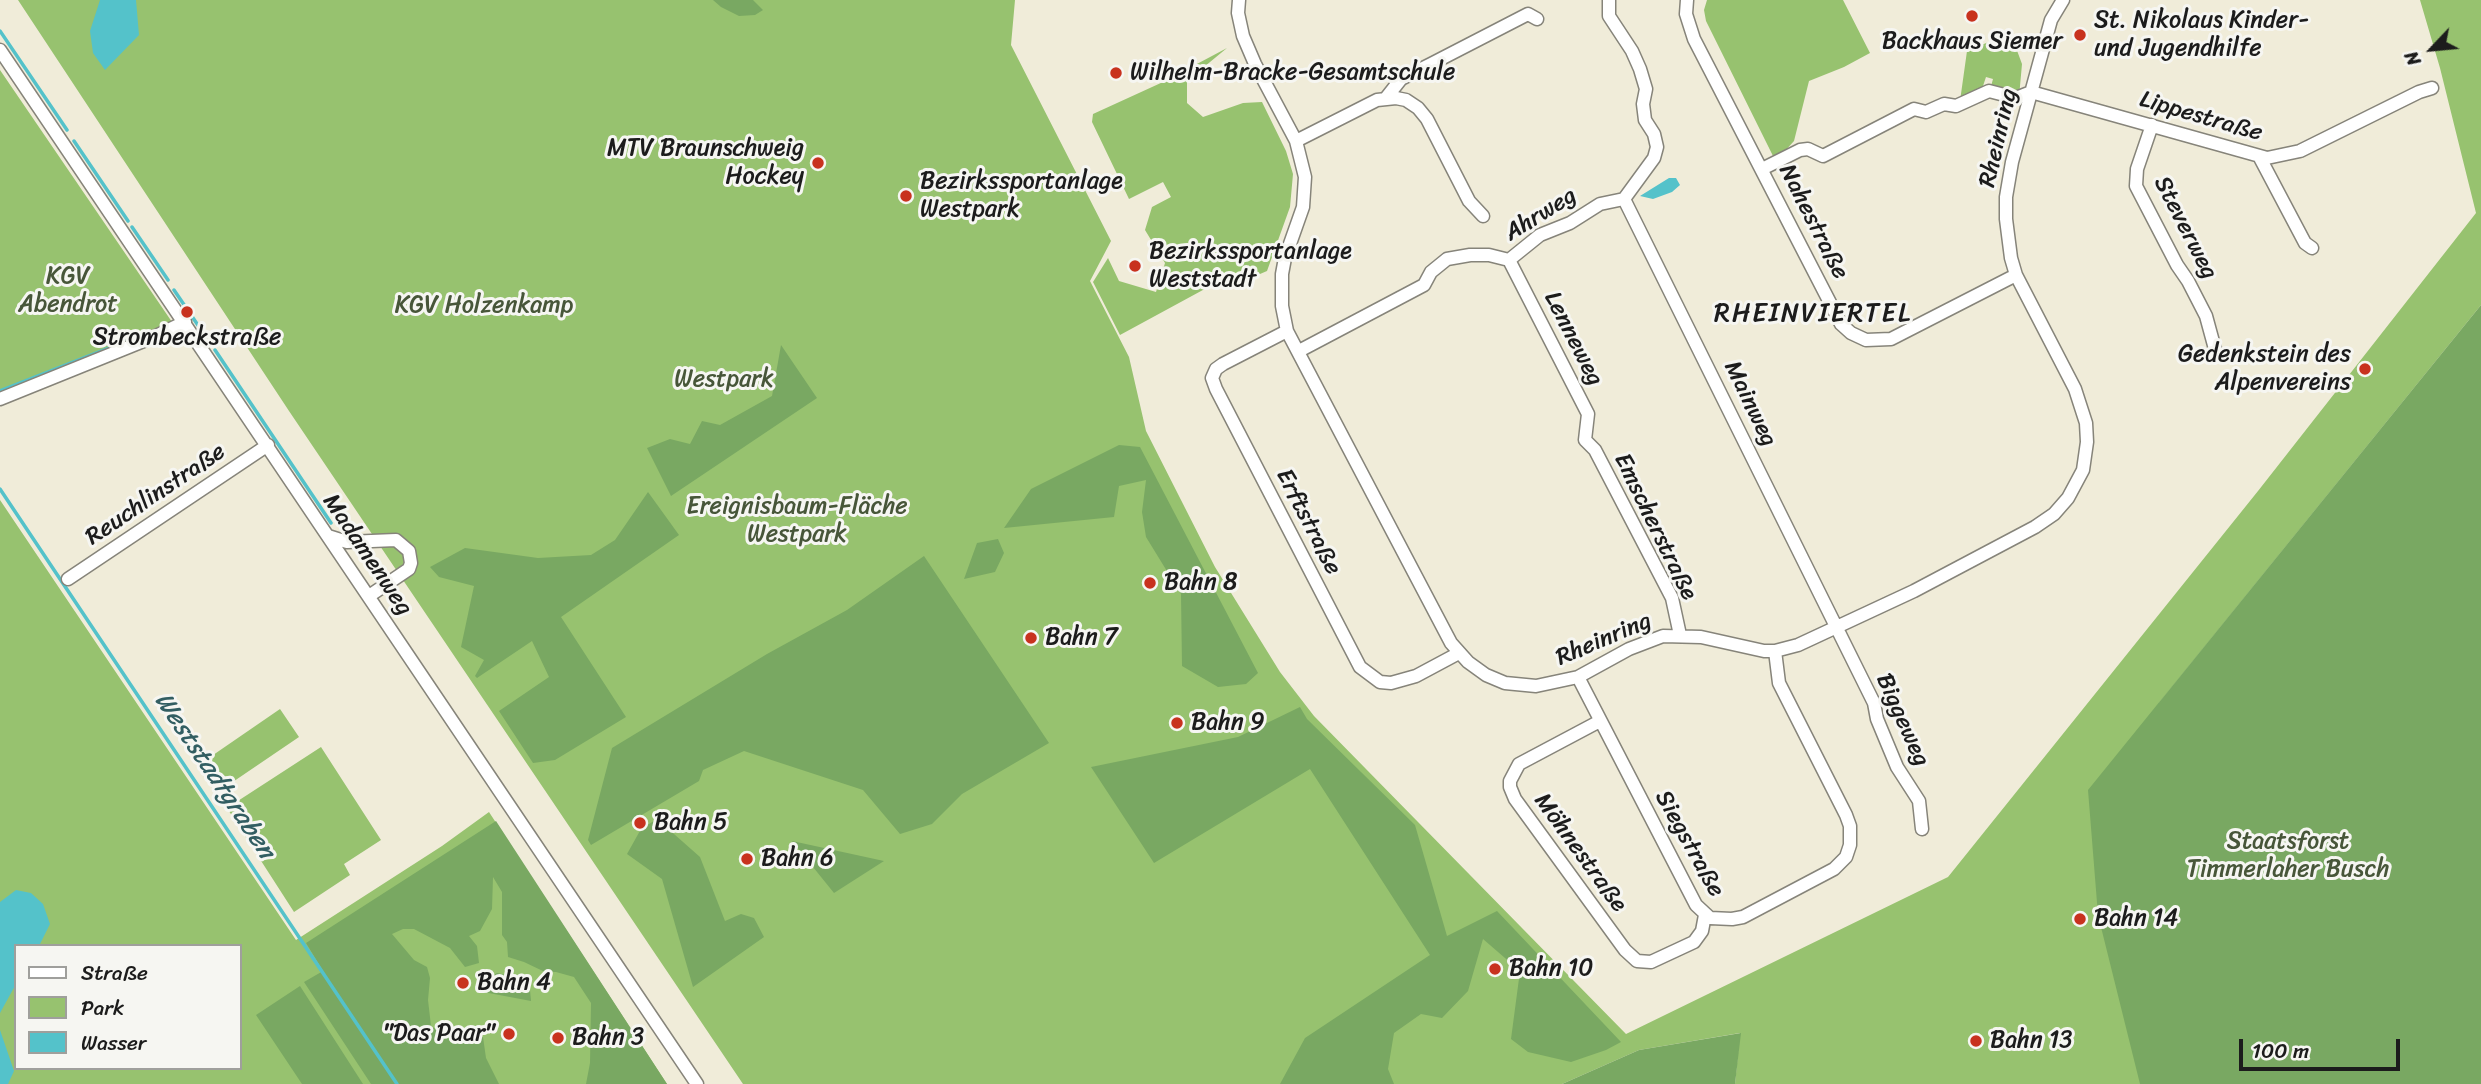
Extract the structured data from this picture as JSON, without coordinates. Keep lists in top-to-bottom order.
{
  "streets": {
    "street": [
      "Lippestraße",
      "Rheinring",
      "Ahrweg",
      "Nahestraße",
      "Steverweg",
      "Lenneweg",
      "Mainweg",
      "Reuchlinstraße",
      "Erftstraße",
      "Emscherstraße",
      "Madamenweg",
      "Biggeweg",
      "Siegstraße",
      "Möhnestraße"
    ]
  },
  "crossings": [
    ["Lippestraße", "Rheinring"],
    ["Lippestraße", "Nahestraße"],
    ["Lippestraße", "Steverweg"],
    ["Rheinring", "Ahrweg"],
    ["Rheinring", "Nahestraße"],
    ["Rheinring", "Mainweg"],
    ["Rheinring", "Erftstraße"],
    ["Rheinring", "Emscherstraße"],
    ["Rheinring", "Biggeweg"],
    ["Rheinring", "Siegstraße"],
    ["Ahrweg", "Lenneweg"],
    ["Ahrweg", "Mainweg"],
    ["Lenneweg", "Emscherstraße"],
    ["Mainweg", "Biggeweg"],
    ["Reuchlinstraße", "Madamenweg"],
    ["Siegstraße", "Möhnestraße"]
  ],
  "districts": ["RHEINVIERTEL"],
  "water": ["Weststadtgraben"],
  "parks": [
    "KGV Abendrot",
    "KGV Holzenkamp",
    "Westpark",
    "Ereignisbaum-Fläche Westpark",
    "Staatsforst Timmerlaher Busch"
  ],
  "places": [
    "Backhaus Siemer",
    "St. Nikolaus Kinder- und Jugendhilfe",
    "Wilhelm-Bracke-Gesamtschule",
    "MTV Braunschweig Hockey",
    "Bezirkssportanlage Westpark",
    "Bezirkssportanlage Weststadt",
    "Strombeckstraße",
    "Gedenkstein des Alpenvereins",
    "Bahn 8",
    "Bahn 7",
    "Bahn 9",
    "Bahn 5",
    "Bahn 6",
    "Bahn 14",
    "Bahn 10",
    "Bahn 4",
    "\"Das Paar\"",
    "Bahn 3",
    "Bahn 13"
  ],
  "legend": ["Straße", "Park", "Wasser"],
  "scale_bar": "100 m",
  "north": "bottom left"
}
